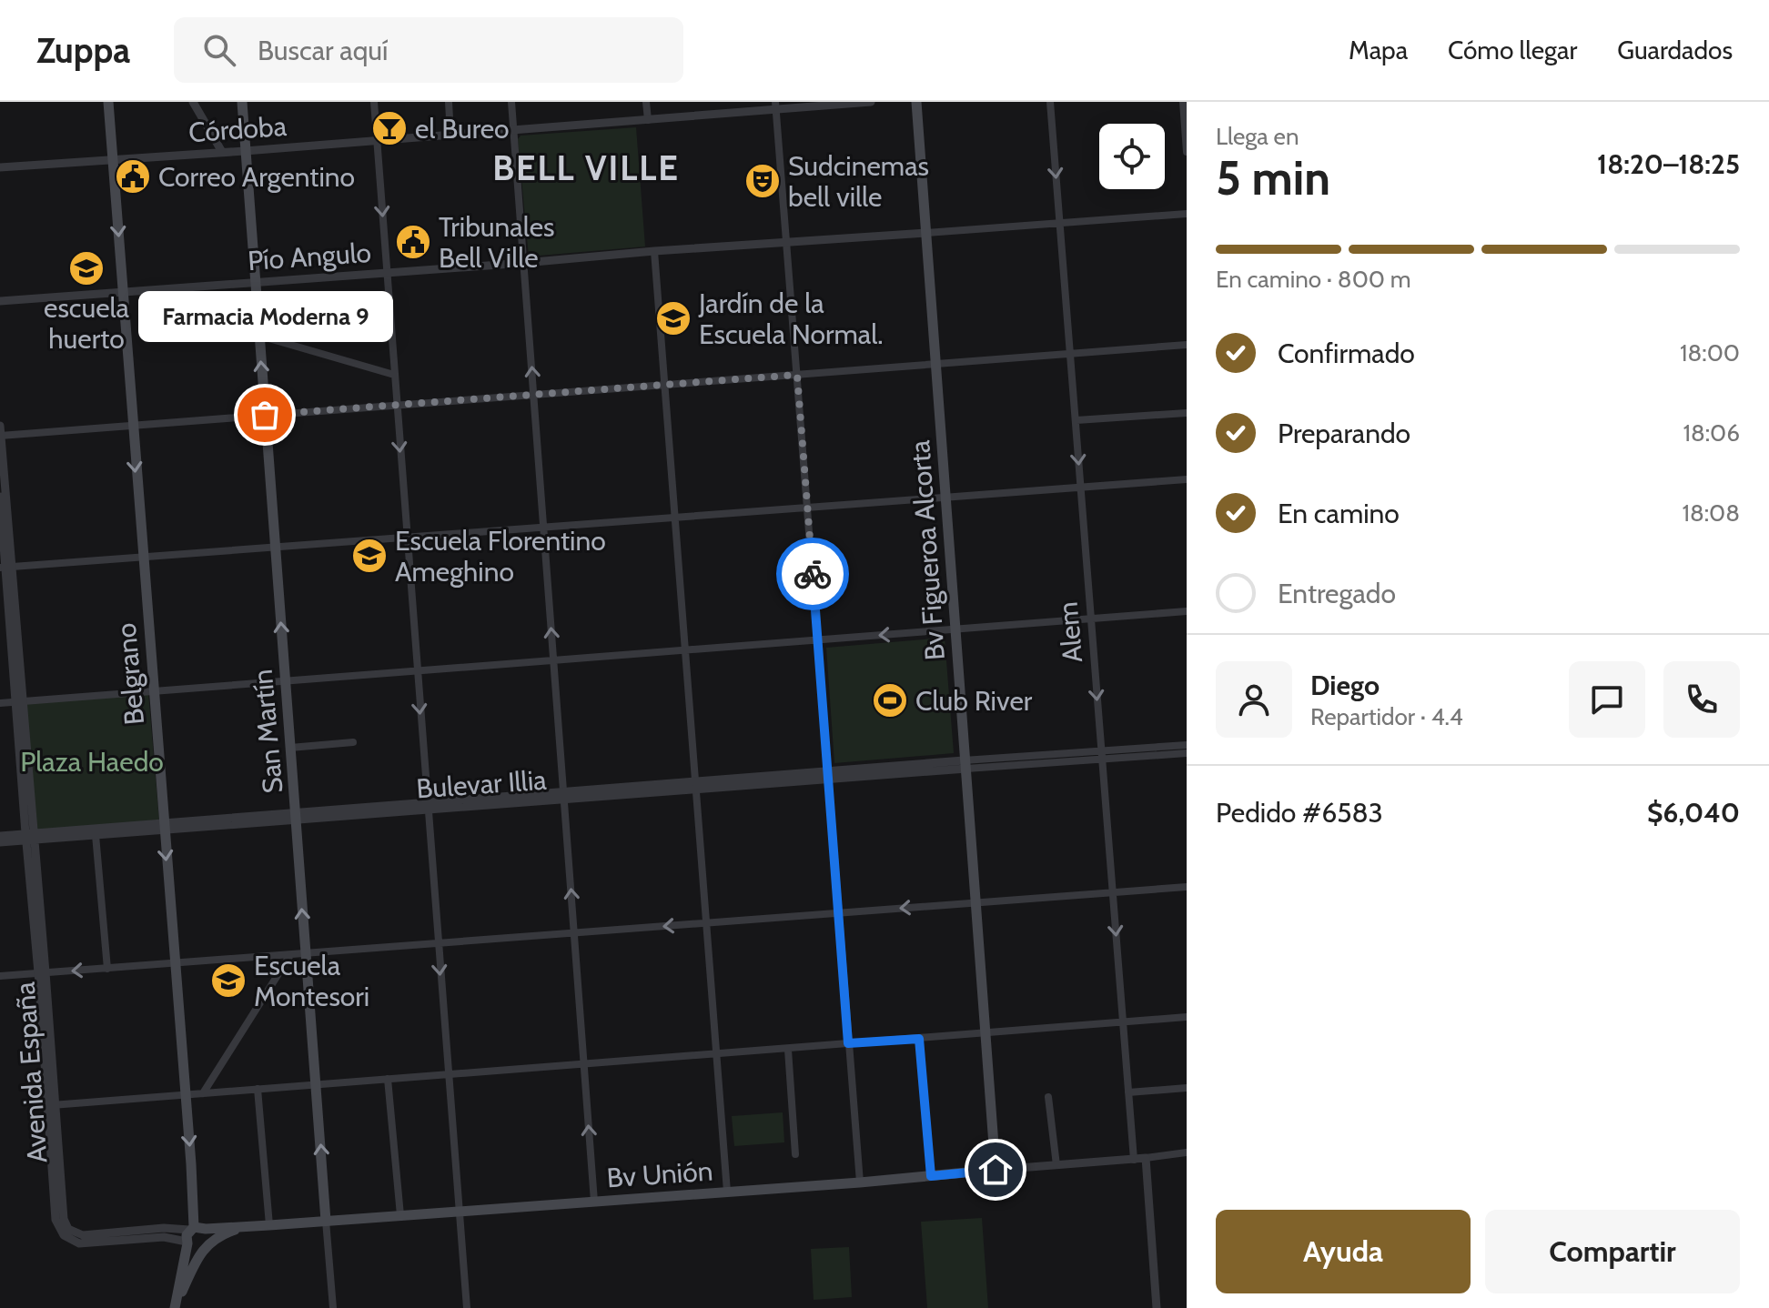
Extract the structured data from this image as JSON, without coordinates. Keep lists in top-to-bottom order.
{
  "streets": {
    "main road": [
      "Bv Figueroa Alcorta",
      "Belgrano",
      "San Martín",
      "Bv Unión"
    ],
    "street": [
      "Córdoba",
      "Pío Angulo",
      "Alem",
      "Bulevar Illia",
      "Avenida España"
    ]
  },
  "crossings": [
    ["Córdoba", "Belgrano"],
    ["Córdoba", "San Martín"],
    ["Pío Angulo", "Bv Figueroa Alcorta"],
    ["Pío Angulo", "Belgrano"],
    ["Pío Angulo", "San Martín"],
    ["Bv Figueroa Alcorta", "Bulevar Illia"],
    ["Bv Figueroa Alcorta", "Bv Unión"],
    ["Belgrano", "Bulevar Illia"],
    ["Belgrano", "Bv Unión"],
    ["San Martín", "Bulevar Illia"],
    ["San Martín", "Bv Unión"],
    ["Bulevar Illia", "Avenida España"]
  ],
  "one_way": ["Alem", "Belgrano", "San Martín"],
  "districts": ["BELL VILLE"],
  "parks": ["Plaza Haedo"],
  "places": {
    "bar": ["el Bureo"],
    "public building": ["Correo Argentino", "Tribunales Bell Ville"],
    "theatre": ["Sudcinemas bell ville"],
    "school or university": [
      "escuela huerto",
      "Jardín de la Escuela Normal.",
      "Escuela Florentino Ameghino",
      "Escuela Montesori"
    ],
    "other": ["Farmacia Moderna 9"],
    "sports": ["Club River"]
  },
  "page": {
    "header": "Zuppa",
    "search": "Buscar aquí",
    "nav": ["Mapa", "Cómo llegar", "Guardados"],
    "heading": ["5 min", "Llega en", "18:20–18:25"],
    "panel": [
      "Diego",
      "Repartidor · 4.4",
      "Pedido #6583",
      "$6,040"
    ],
    "bar": "En camino · 800 m",
    "bubble": "Farmacia Moderna 9",
    "list": [
      ["Confirmado", "18:00"],
      ["Preparando", "18:06"],
      ["En camino", "18:08"],
      "Entregado"
    ],
    "buttons": ["Ayuda", "Compartir"]
  }
}
